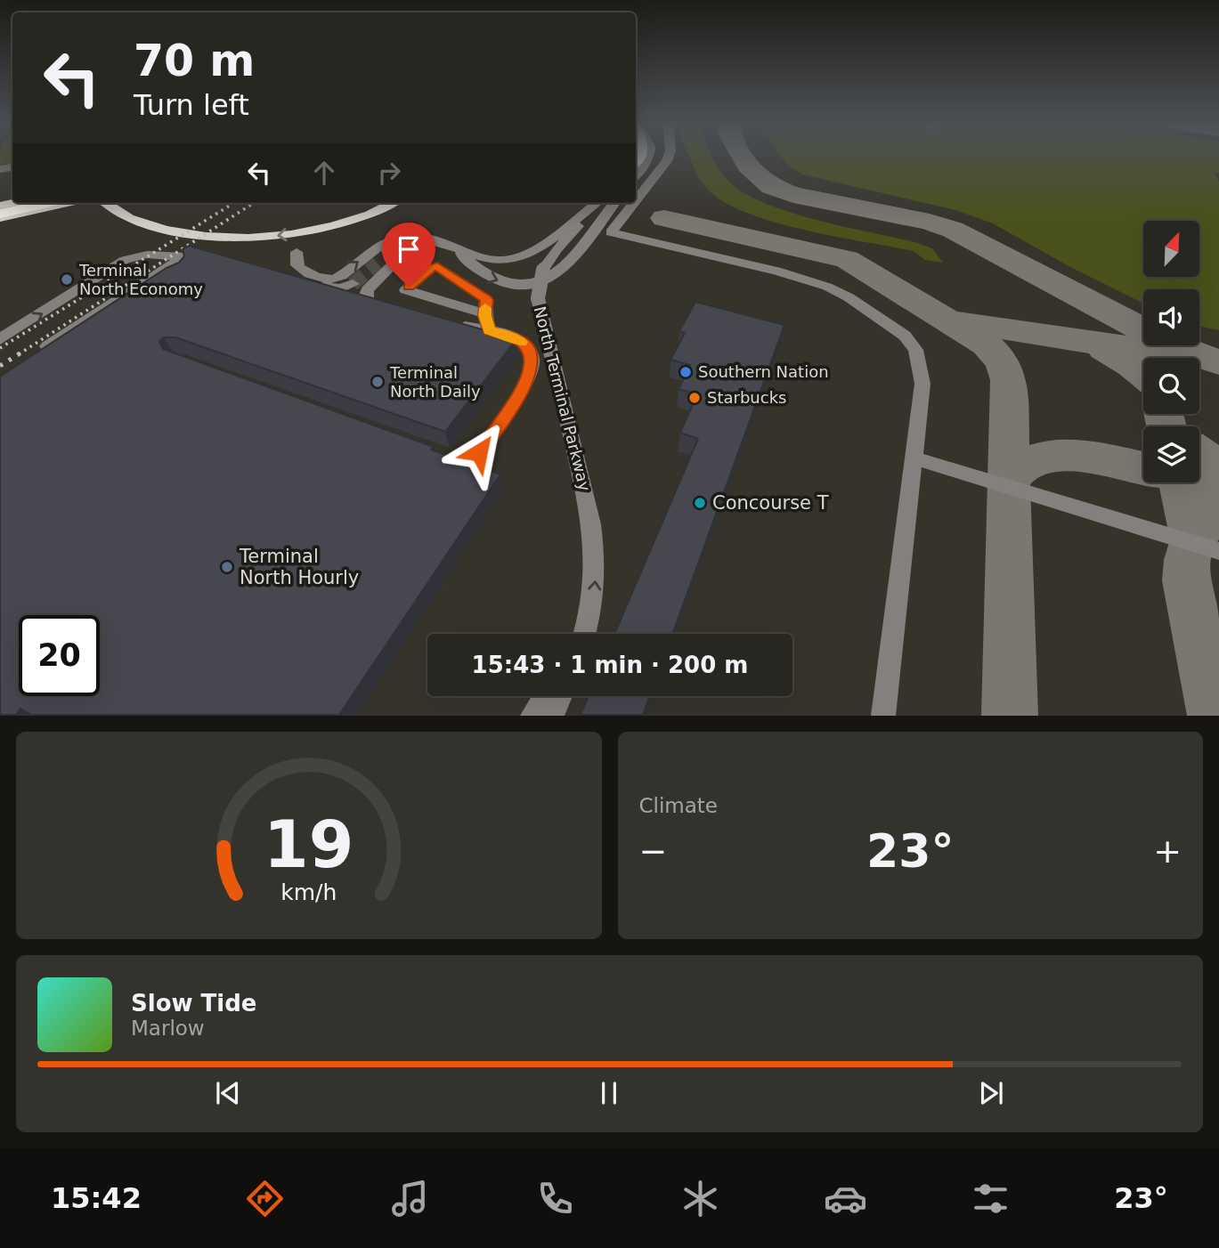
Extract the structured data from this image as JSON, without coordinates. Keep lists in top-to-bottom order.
{
  "streets": {
    "street": ["North Terminal Parkway"]
  },
  "one_way": ["North Terminal Parkway"],
  "places": [
    "Terminal North Economy",
    "Southern Nation",
    "Terminal North Daily",
    "Starbucks",
    "Concourse T",
    "Terminal North Hourly"
  ],
  "north": "top right",
  "page": {
    "turn": ["70 m", "Turn left"],
    "limit": "20",
    "trip": "15:43 · 1 min · 200 m",
    "tile": "Climate",
    "heat": ["−", "23°", "+"],
    "song": ["Slow Tide", "Marlow"],
    "tabs": ["15:42", "23°"],
    "gauge": ["19", "km/h"]
  }
}
